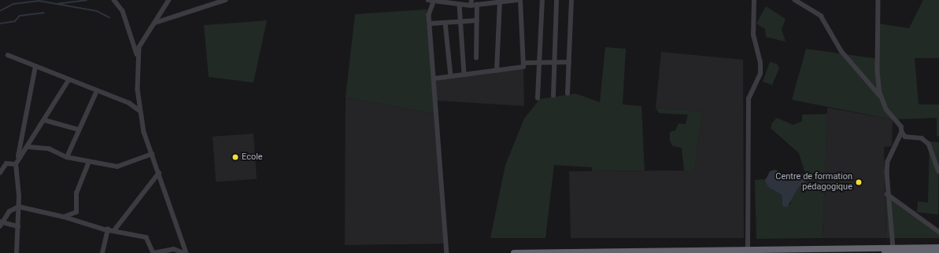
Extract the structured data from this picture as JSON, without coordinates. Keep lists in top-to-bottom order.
{
  "places": ["Ecole", "Centre de formation pédagogique"]
}
